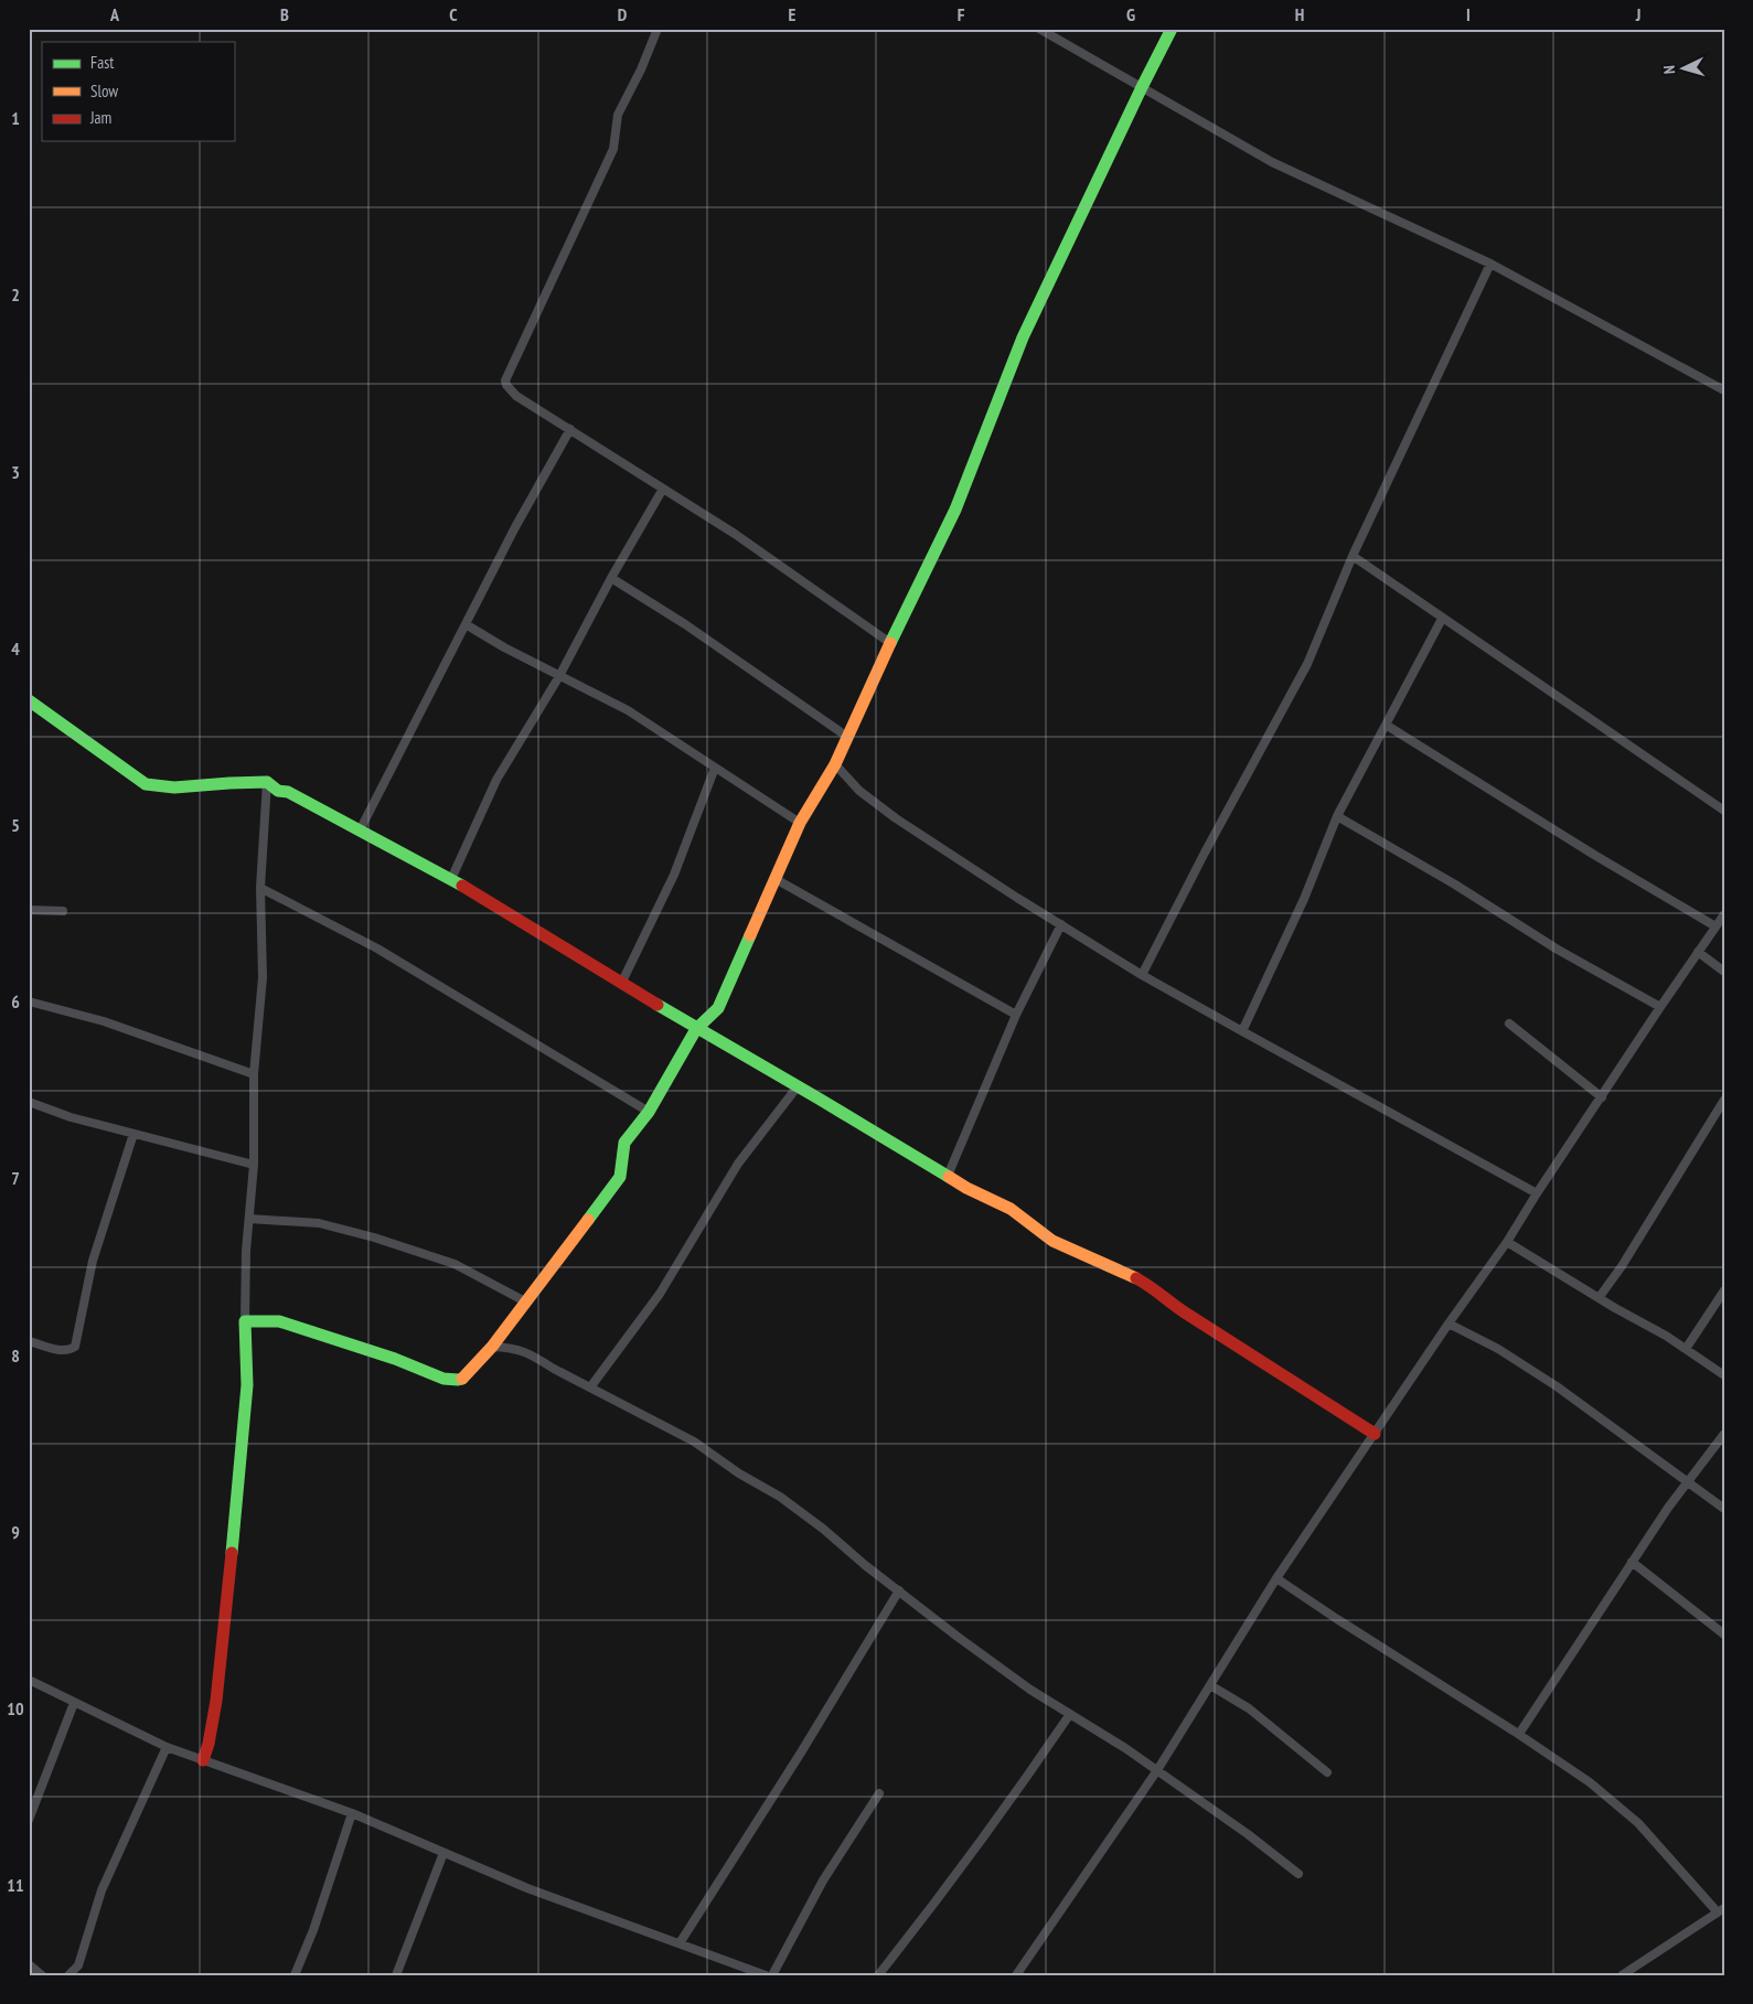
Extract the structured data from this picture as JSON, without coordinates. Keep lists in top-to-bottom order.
{
  "legend": ["Fast", "Slow", "Jam"],
  "north": "left",
  "grid": {
    "columns": [
      "A",
      "B",
      "C",
      "D",
      "E",
      "F",
      "G",
      "H",
      "I",
      "J"
    ],
    "rows": [
      "1",
      "2",
      "3",
      "4",
      "5",
      "6",
      "7",
      "8",
      "9",
      "10",
      "11"
    ]
  }
}
